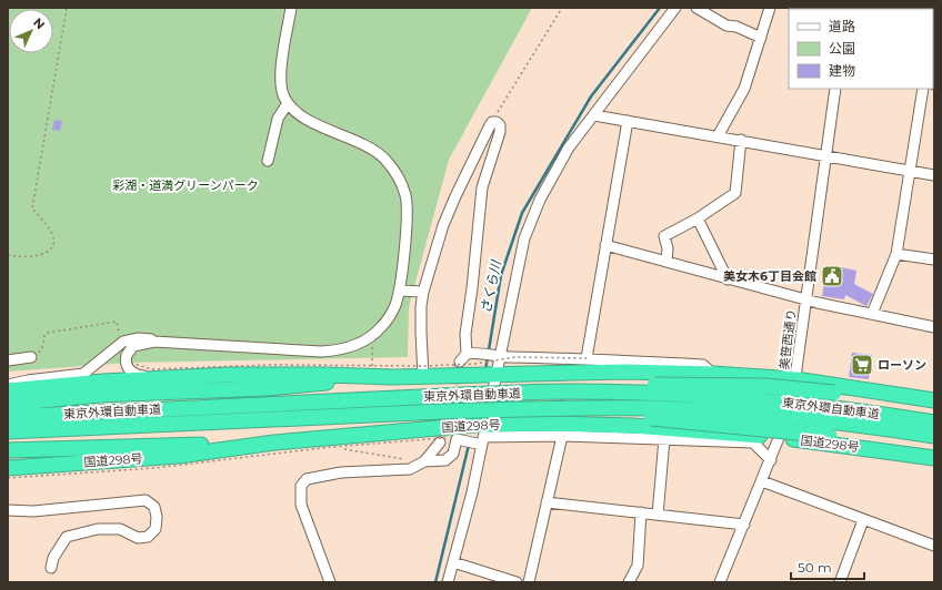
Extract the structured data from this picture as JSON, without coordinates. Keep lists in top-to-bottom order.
{
  "streets": {
    "highway": ["東京外環自動車道", "国道298号"],
    "street": ["美笹西通り"]
  },
  "crossings": [
    ["美笹西通り", "国道298号"]
  ],
  "water": ["さくら川"],
  "parks": ["彩湖・道満グリーンパーク"],
  "places": {
    "public building": ["美女木6丁目会館"],
    "supermarket": ["ローソン"]
  },
  "legend": ["道路", "公園", "建物"],
  "scale_bar": "50 m",
  "north": "top right"
}
